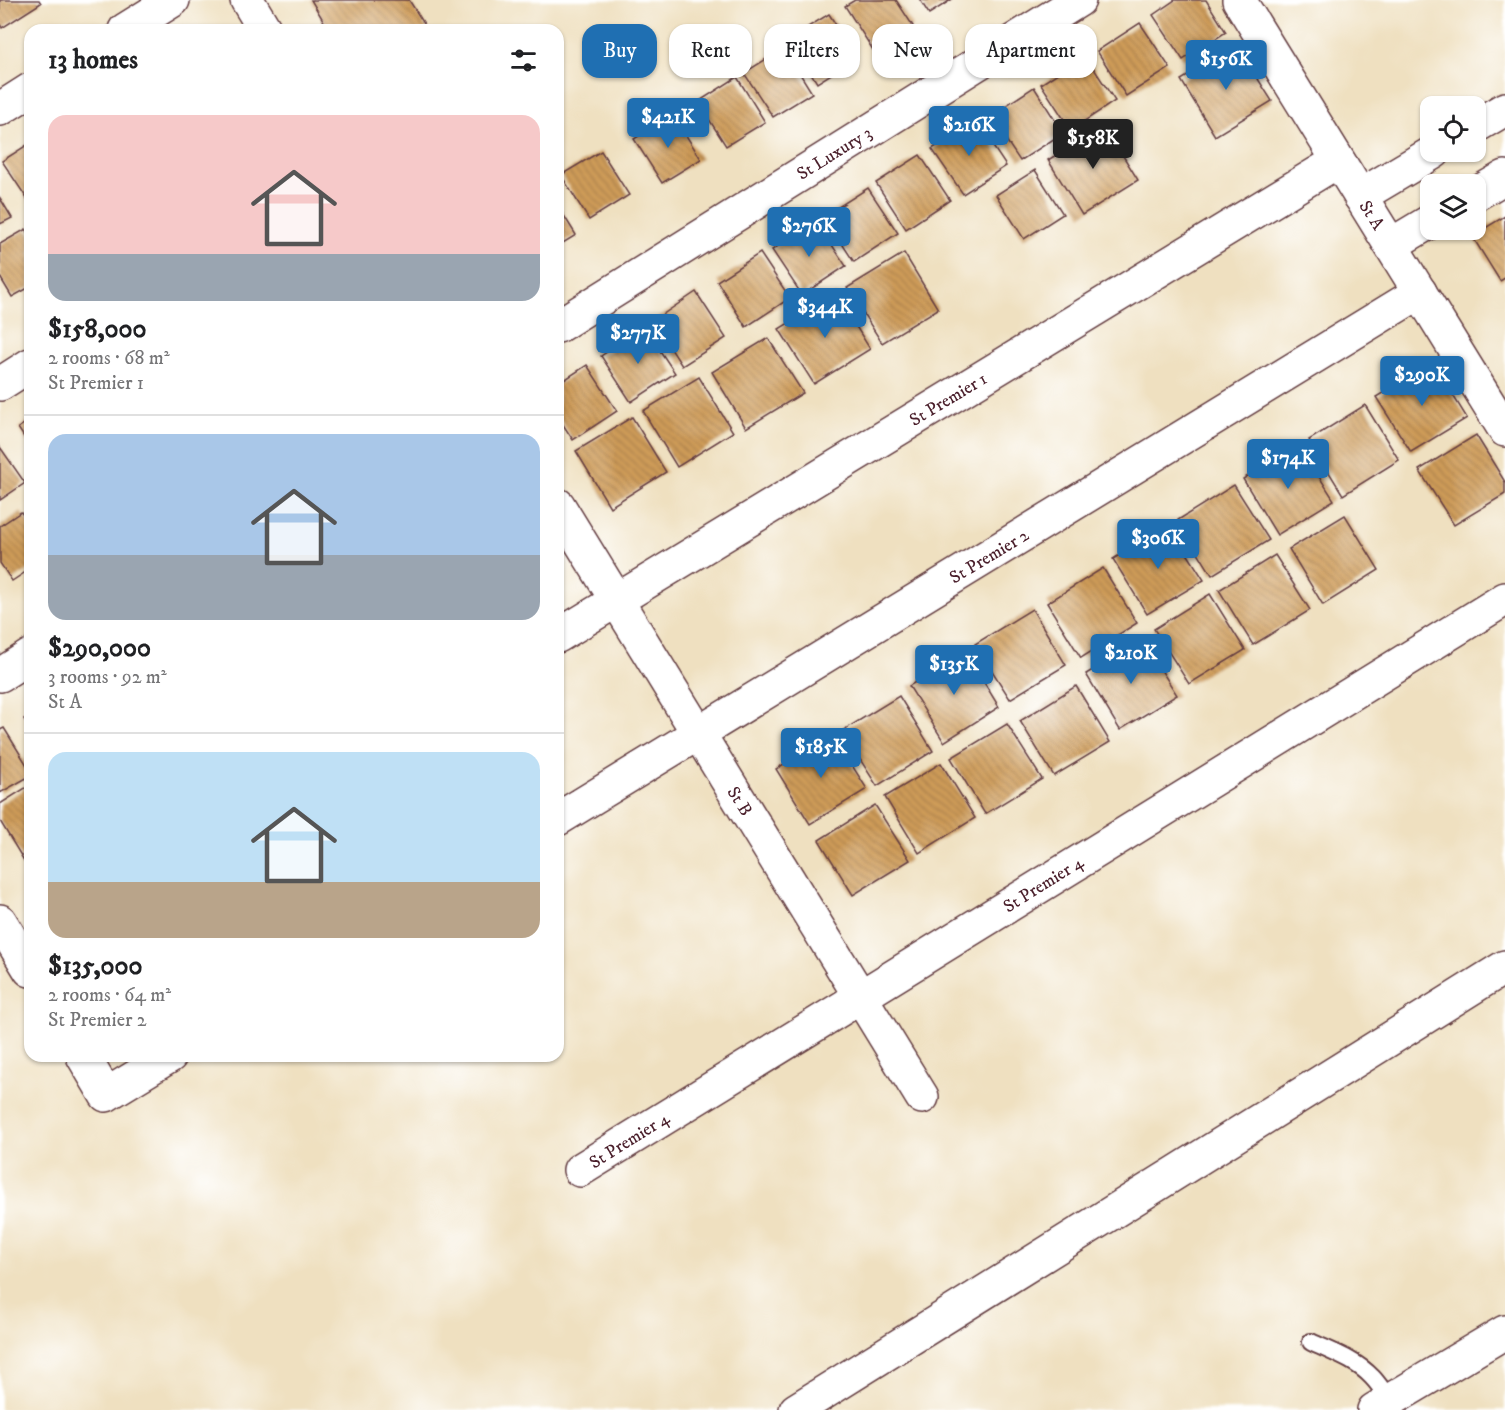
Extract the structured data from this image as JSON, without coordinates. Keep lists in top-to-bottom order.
{
  "streets": {
    "street": [
      "St Luxury 3",
      "St A",
      "St Premier 1",
      "St Premier 2",
      "St B",
      "St Premier 4"
    ]
  },
  "crossings": [
    ["St A", "St Premier 1"],
    ["St A", "St Premier 2"],
    ["St Premier 1", "St B"],
    ["St Premier 2", "St B"],
    ["St B", "St Premier 4"]
  ],
  "page": {
    "chip": [
      "Buy",
      "Rent",
      "Filters",
      "New",
      "Apartment"
    ],
    "heading": "13 homes",
    "price": [
      "$156K",
      "$421K",
      "$216K",
      "$158K",
      "$276K",
      "$344K",
      "$277K",
      "$290K",
      "$174K",
      "$306K",
      "$210K",
      "$135K",
      "$185K"
    ],
    "list": [
      {
        "name": "$158,000",
        "note": "2 rooms · 68 m² · St Premier 1"
      },
      {
        "name": "$290,000",
        "note": "3 rooms · 92 m² · St A"
      },
      {
        "name": "$135,000",
        "note": "2 rooms · 64 m² · St Premier 2"
      }
    ]
  }
}
